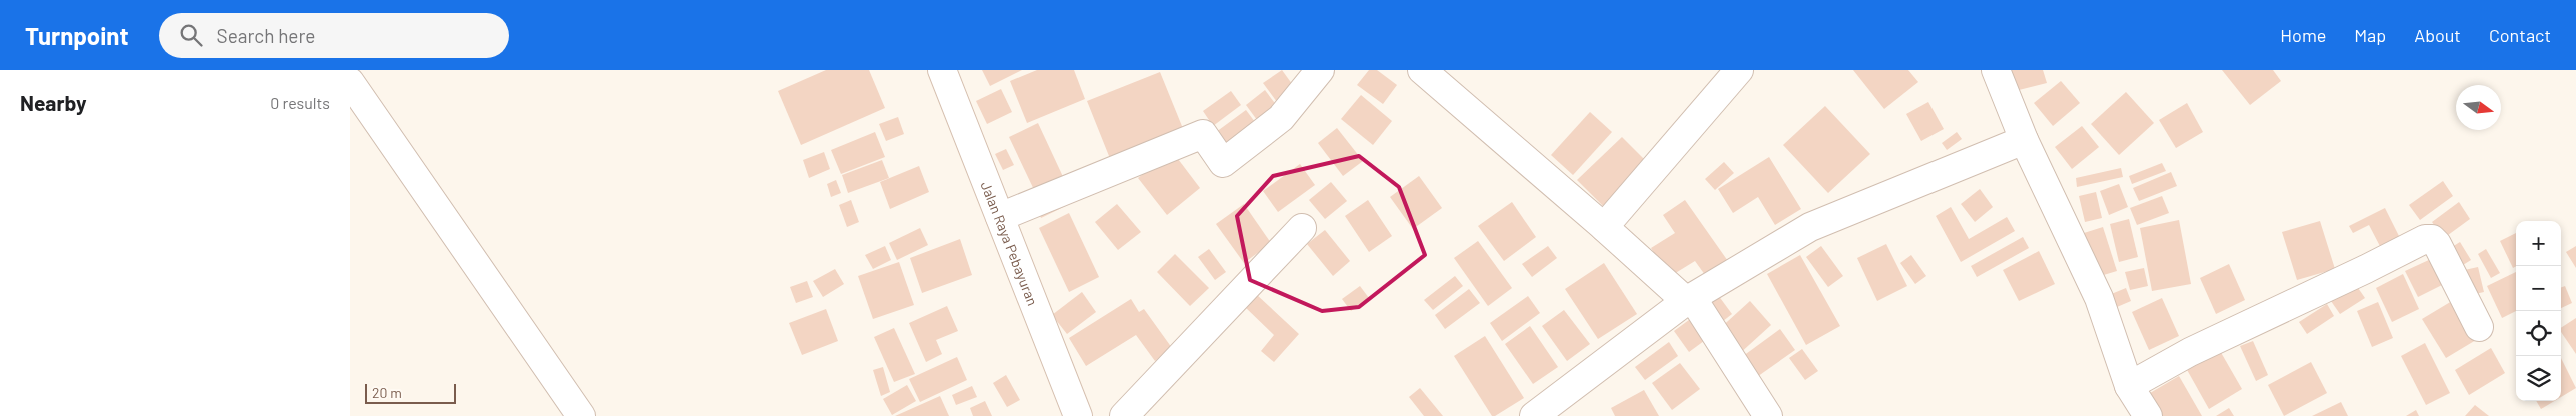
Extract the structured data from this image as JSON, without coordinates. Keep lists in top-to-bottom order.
{
  "streets": {
    "street": ["Jalan Raya Pebayuran"]
  },
  "scale_bar": "20 m",
  "north": "right",
  "page": {
    "header": "Turnpoint",
    "search": "Search here",
    "nav": [
      "Home",
      "Map",
      "About",
      "Contact"
    ],
    "heading": ["Nearby", "0 results"],
    "map_buttons": ["+", "−"],
    "scale": "20 m"
  }
}
